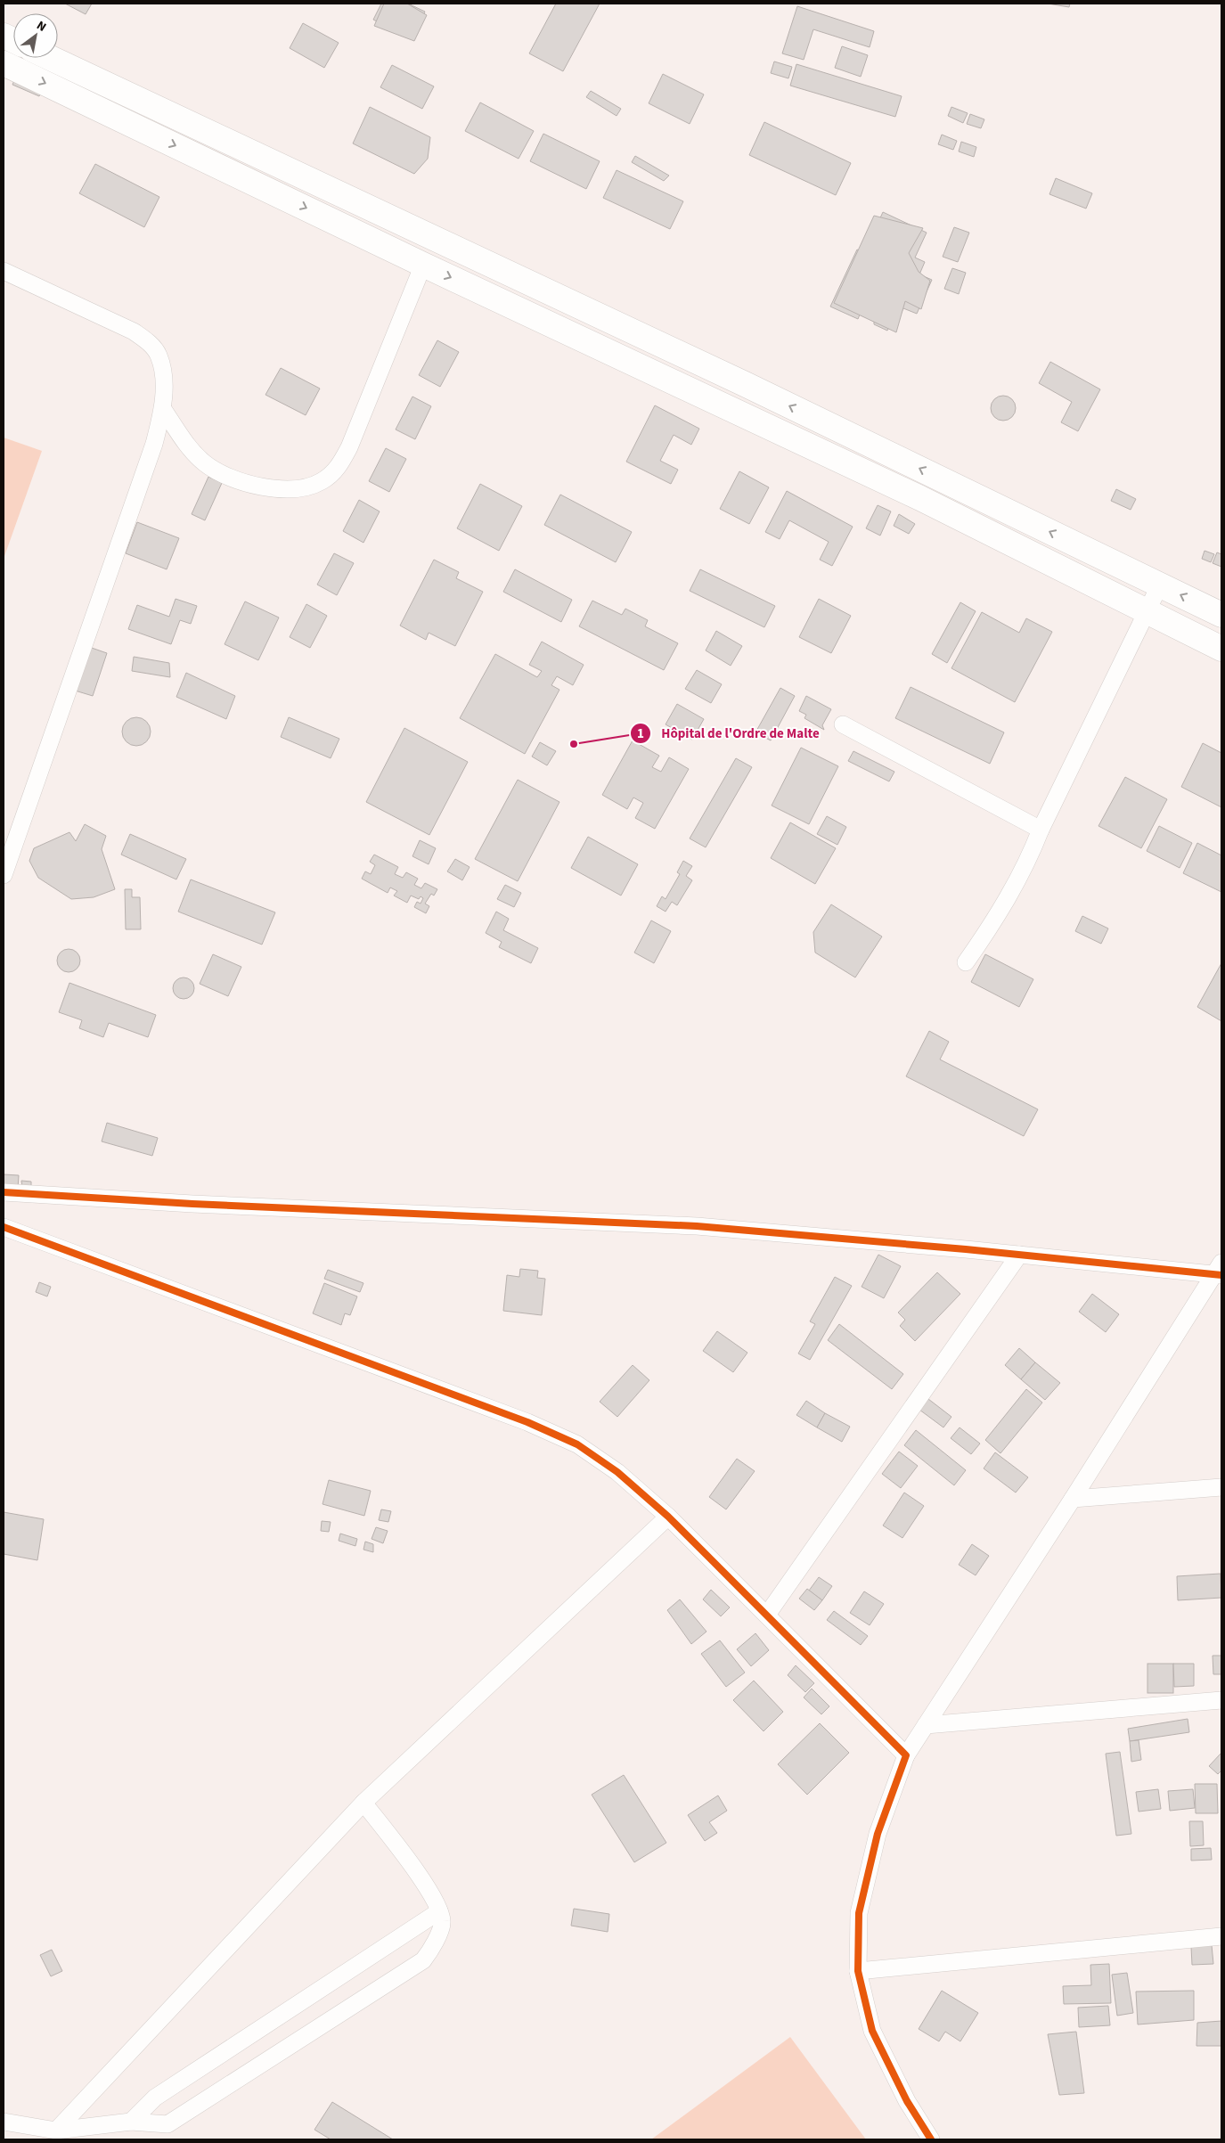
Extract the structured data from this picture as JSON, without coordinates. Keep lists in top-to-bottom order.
{
  "places": ["Hôpital de l'Ordre de Malte"],
  "north": "top right"
}
